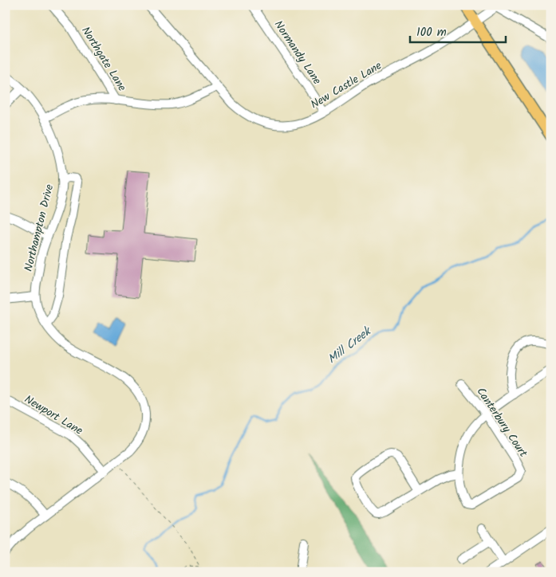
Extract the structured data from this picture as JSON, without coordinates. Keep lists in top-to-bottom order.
{
  "streets": {
    "street": [
      "Normandy Lane",
      "Northgate Lane",
      "New Castle Lane",
      "Northampton Drive",
      "Newport Lane",
      "Canterbury Court"
    ]
  },
  "crossings": [
    ["Normandy Lane", "New Castle Lane"],
    ["Northgate Lane", "New Castle Lane"],
    ["Northampton Drive", "Newport Lane"]
  ],
  "water": ["Mill Creek"],
  "scale_bar": "100 m"
}
